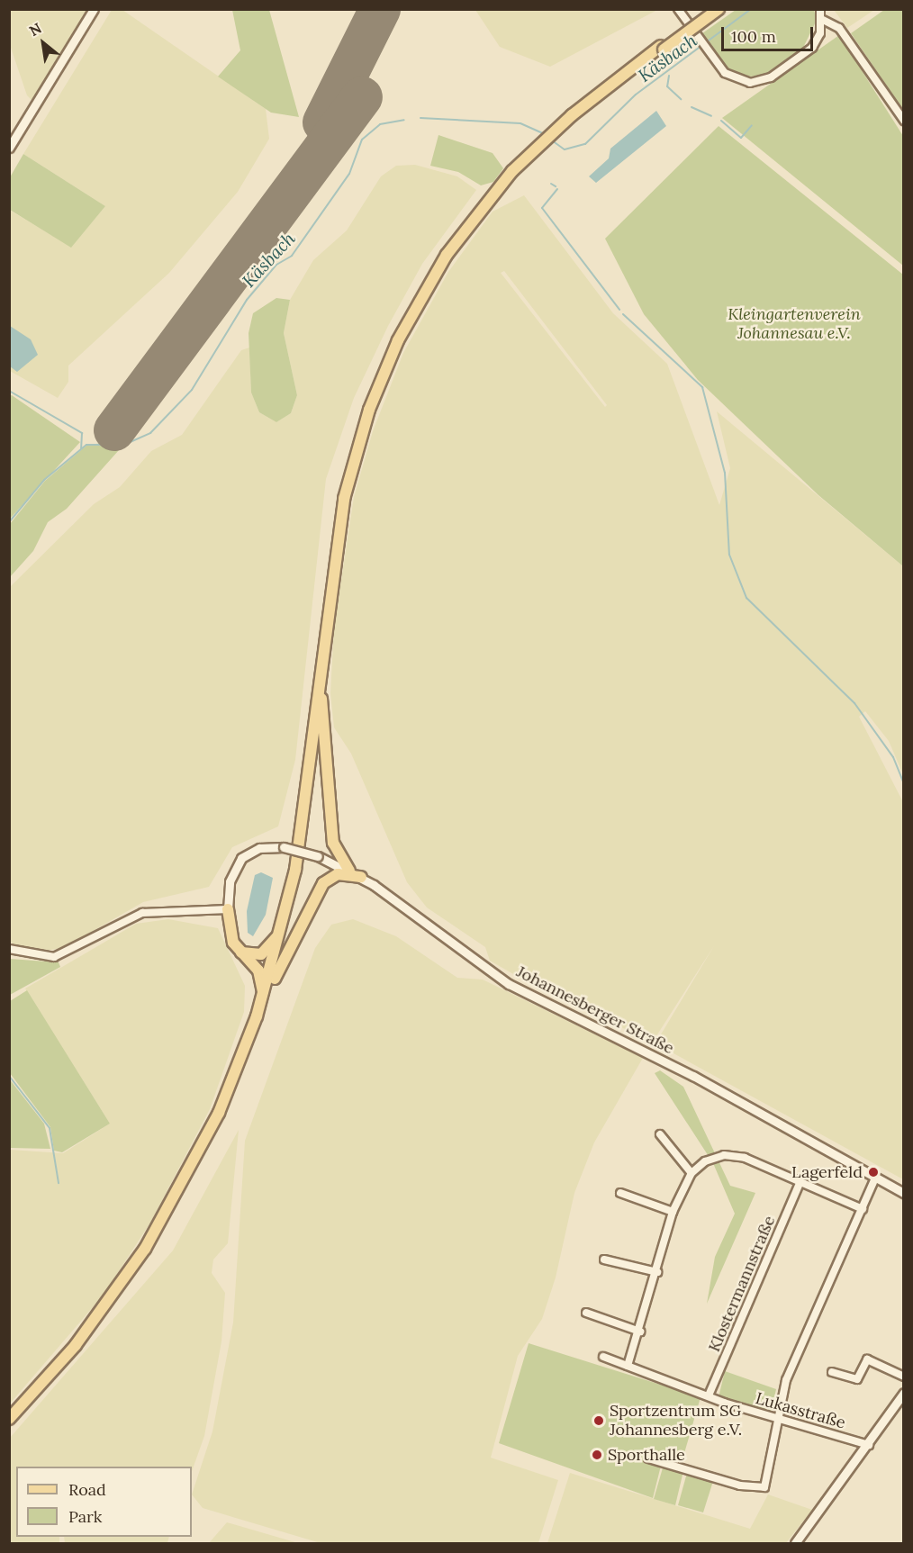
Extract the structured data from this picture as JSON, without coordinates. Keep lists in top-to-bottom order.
{
  "streets": {
    "street": ["Johannesberger Straße", "Klostermannstraße", "Lukasstraße"]
  },
  "crossings": [
    ["Klostermannstraße", "Lukasstraße"]
  ],
  "water": ["Käsbach"],
  "parks": ["Kleingartenverein Johannesau e.V."],
  "places": ["Lagerfeld", "Sportzentrum SG Johannesberg e.V.", "Sporthalle"],
  "legend": ["Road", "Park"],
  "scale_bar": "100 m",
  "north": "top left"
}
